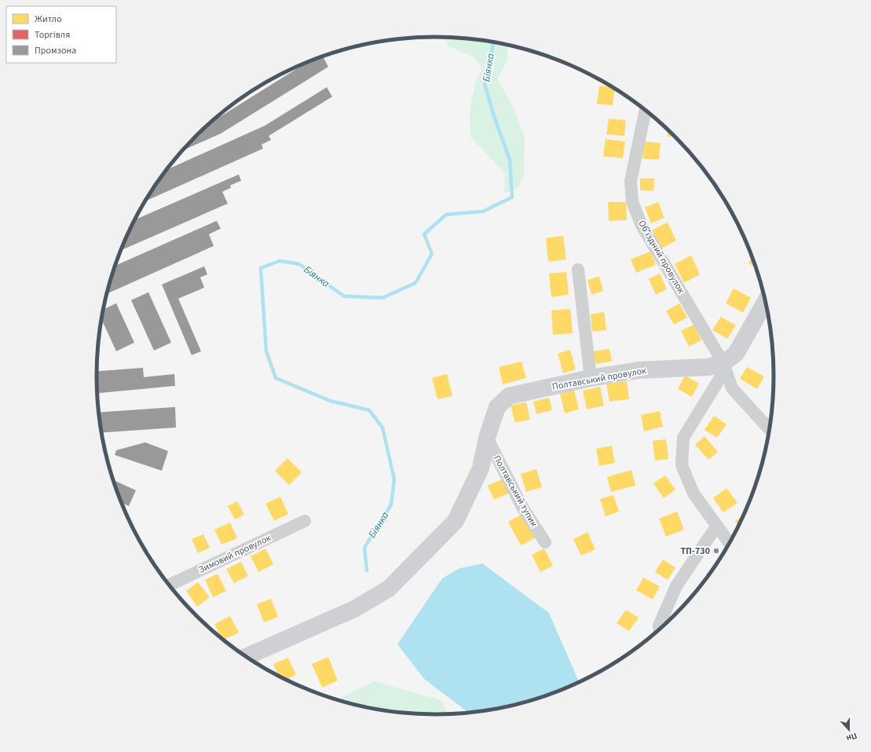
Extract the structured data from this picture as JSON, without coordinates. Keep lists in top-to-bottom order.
{
  "streets": {
    "street": [
      "Обʼїздний провулок",
      "Полтавський провулок",
      "Полтавський тупик",
      "Зимовий провулок"
    ]
  },
  "crossings": [
    ["Обʼїздний провулок", "Полтавський провулок"],
    ["Полтавський провулок", "Полтавський тупик"]
  ],
  "water": ["Біянка"],
  "places": ["ТП-730"],
  "legend": ["Житло", "Торгівля", "Промзона"],
  "north": "bottom"
}
